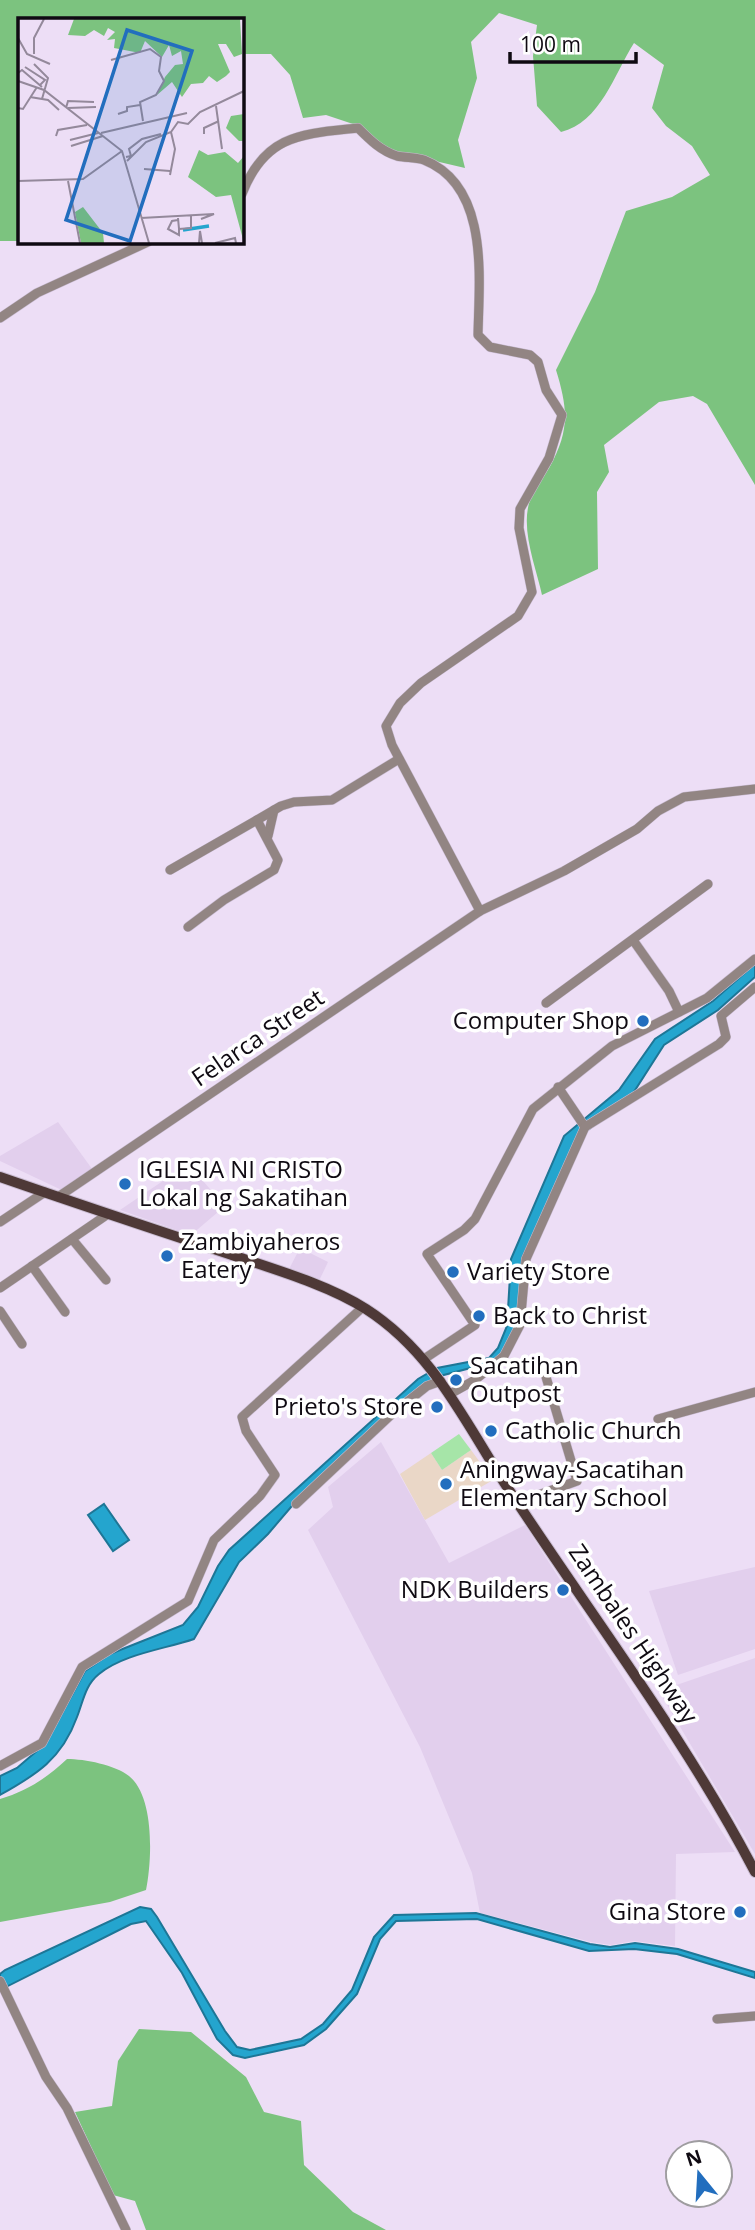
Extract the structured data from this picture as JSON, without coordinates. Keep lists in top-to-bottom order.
{
  "streets": {
    "main road": ["Zambales Highway"],
    "street": ["Felarca Street"]
  },
  "crossings": [
    ["Felarca Street", "Zambales Highway"]
  ],
  "places": [
    "Computer Shop",
    "IGLESIA NI CRISTO Lokal ng Sakatihan",
    "Zambiyaheros Eatery",
    "Variety Store",
    "Back to Christ",
    "Sacatihan Outpost",
    "Prieto's Store",
    "Catholic Church",
    "Aningway-Sacatihan Elementary School",
    "NDK Builders",
    "Gina Store"
  ],
  "scale_bar": "100 m",
  "north": "top"
}
